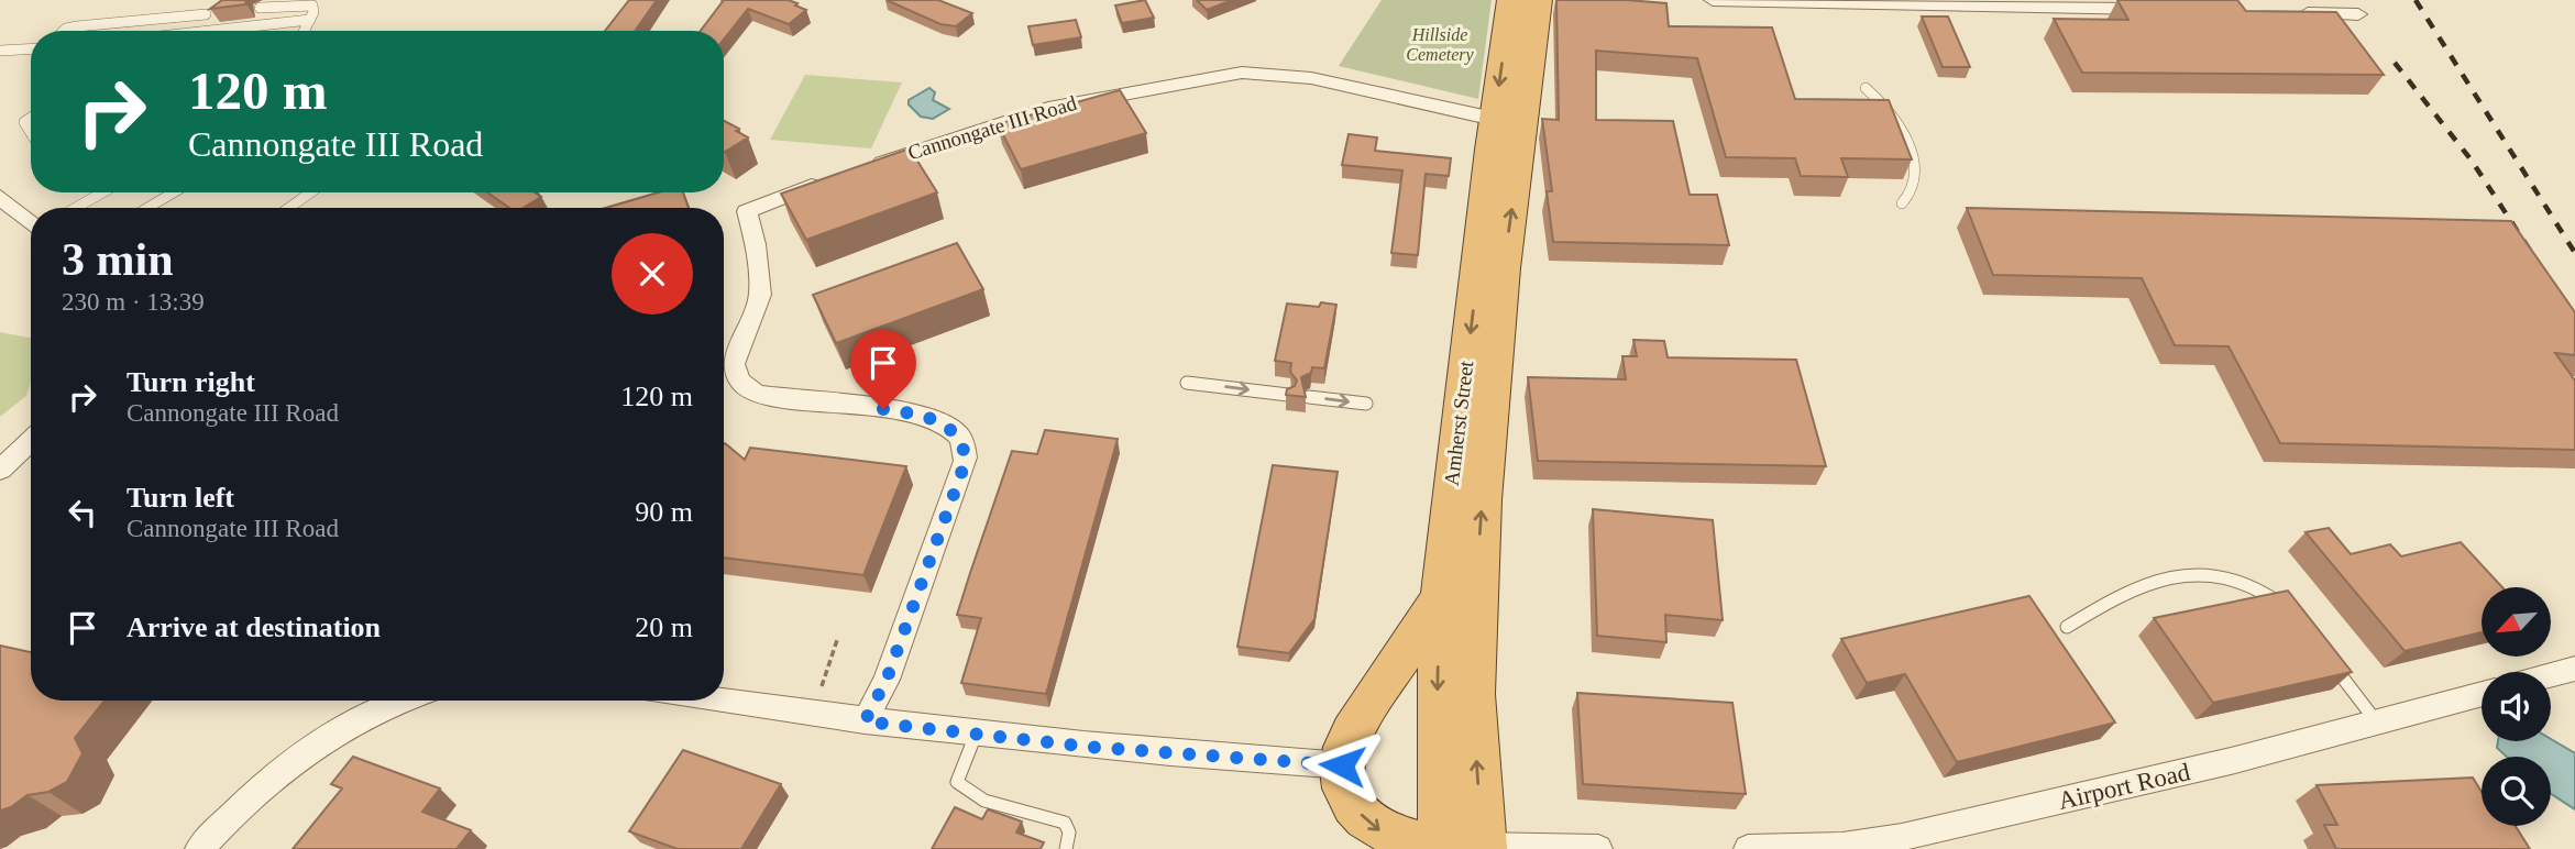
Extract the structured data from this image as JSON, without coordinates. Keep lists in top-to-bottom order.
{
  "streets": {
    "highway": ["Amherst Street"],
    "street": ["Cannongate III Road", "Airport Road"]
  },
  "crossings": [
    ["Cannongate III Road", "Amherst Street"]
  ],
  "parks": ["Hillside Cemetery"],
  "north": "bottom left",
  "page": {
    "turn": ["120 m", "Cannongate III Road"],
    "heading": ["3 min", "230 m · 13:39"],
    "list": [
      {
        "name": "Turn right",
        "note": "Cannongate III Road",
        "value": "120 m"
      },
      {
        "name": "Turn left",
        "note": "Cannongate III Road",
        "value": "90 m"
      },
      {
        "name": "Arrive at destination",
        "value": "20 m"
      }
    ]
  }
}
